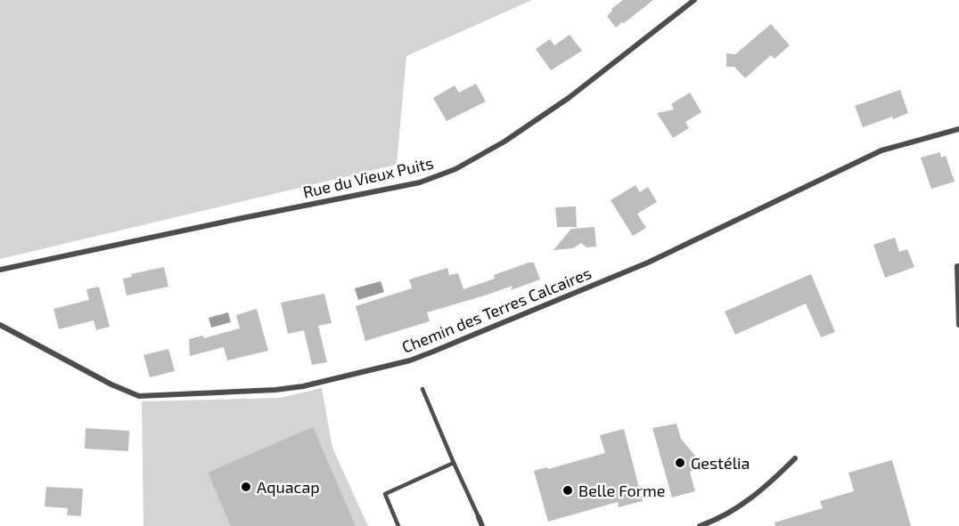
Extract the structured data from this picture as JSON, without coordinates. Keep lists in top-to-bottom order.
{
  "streets": {
    "street": ["Rue du Vieux Puits", "Chemin des Terres Calcaires"]
  },
  "places": ["Gestélia", "Aquacap", "Belle Forme"]
}
